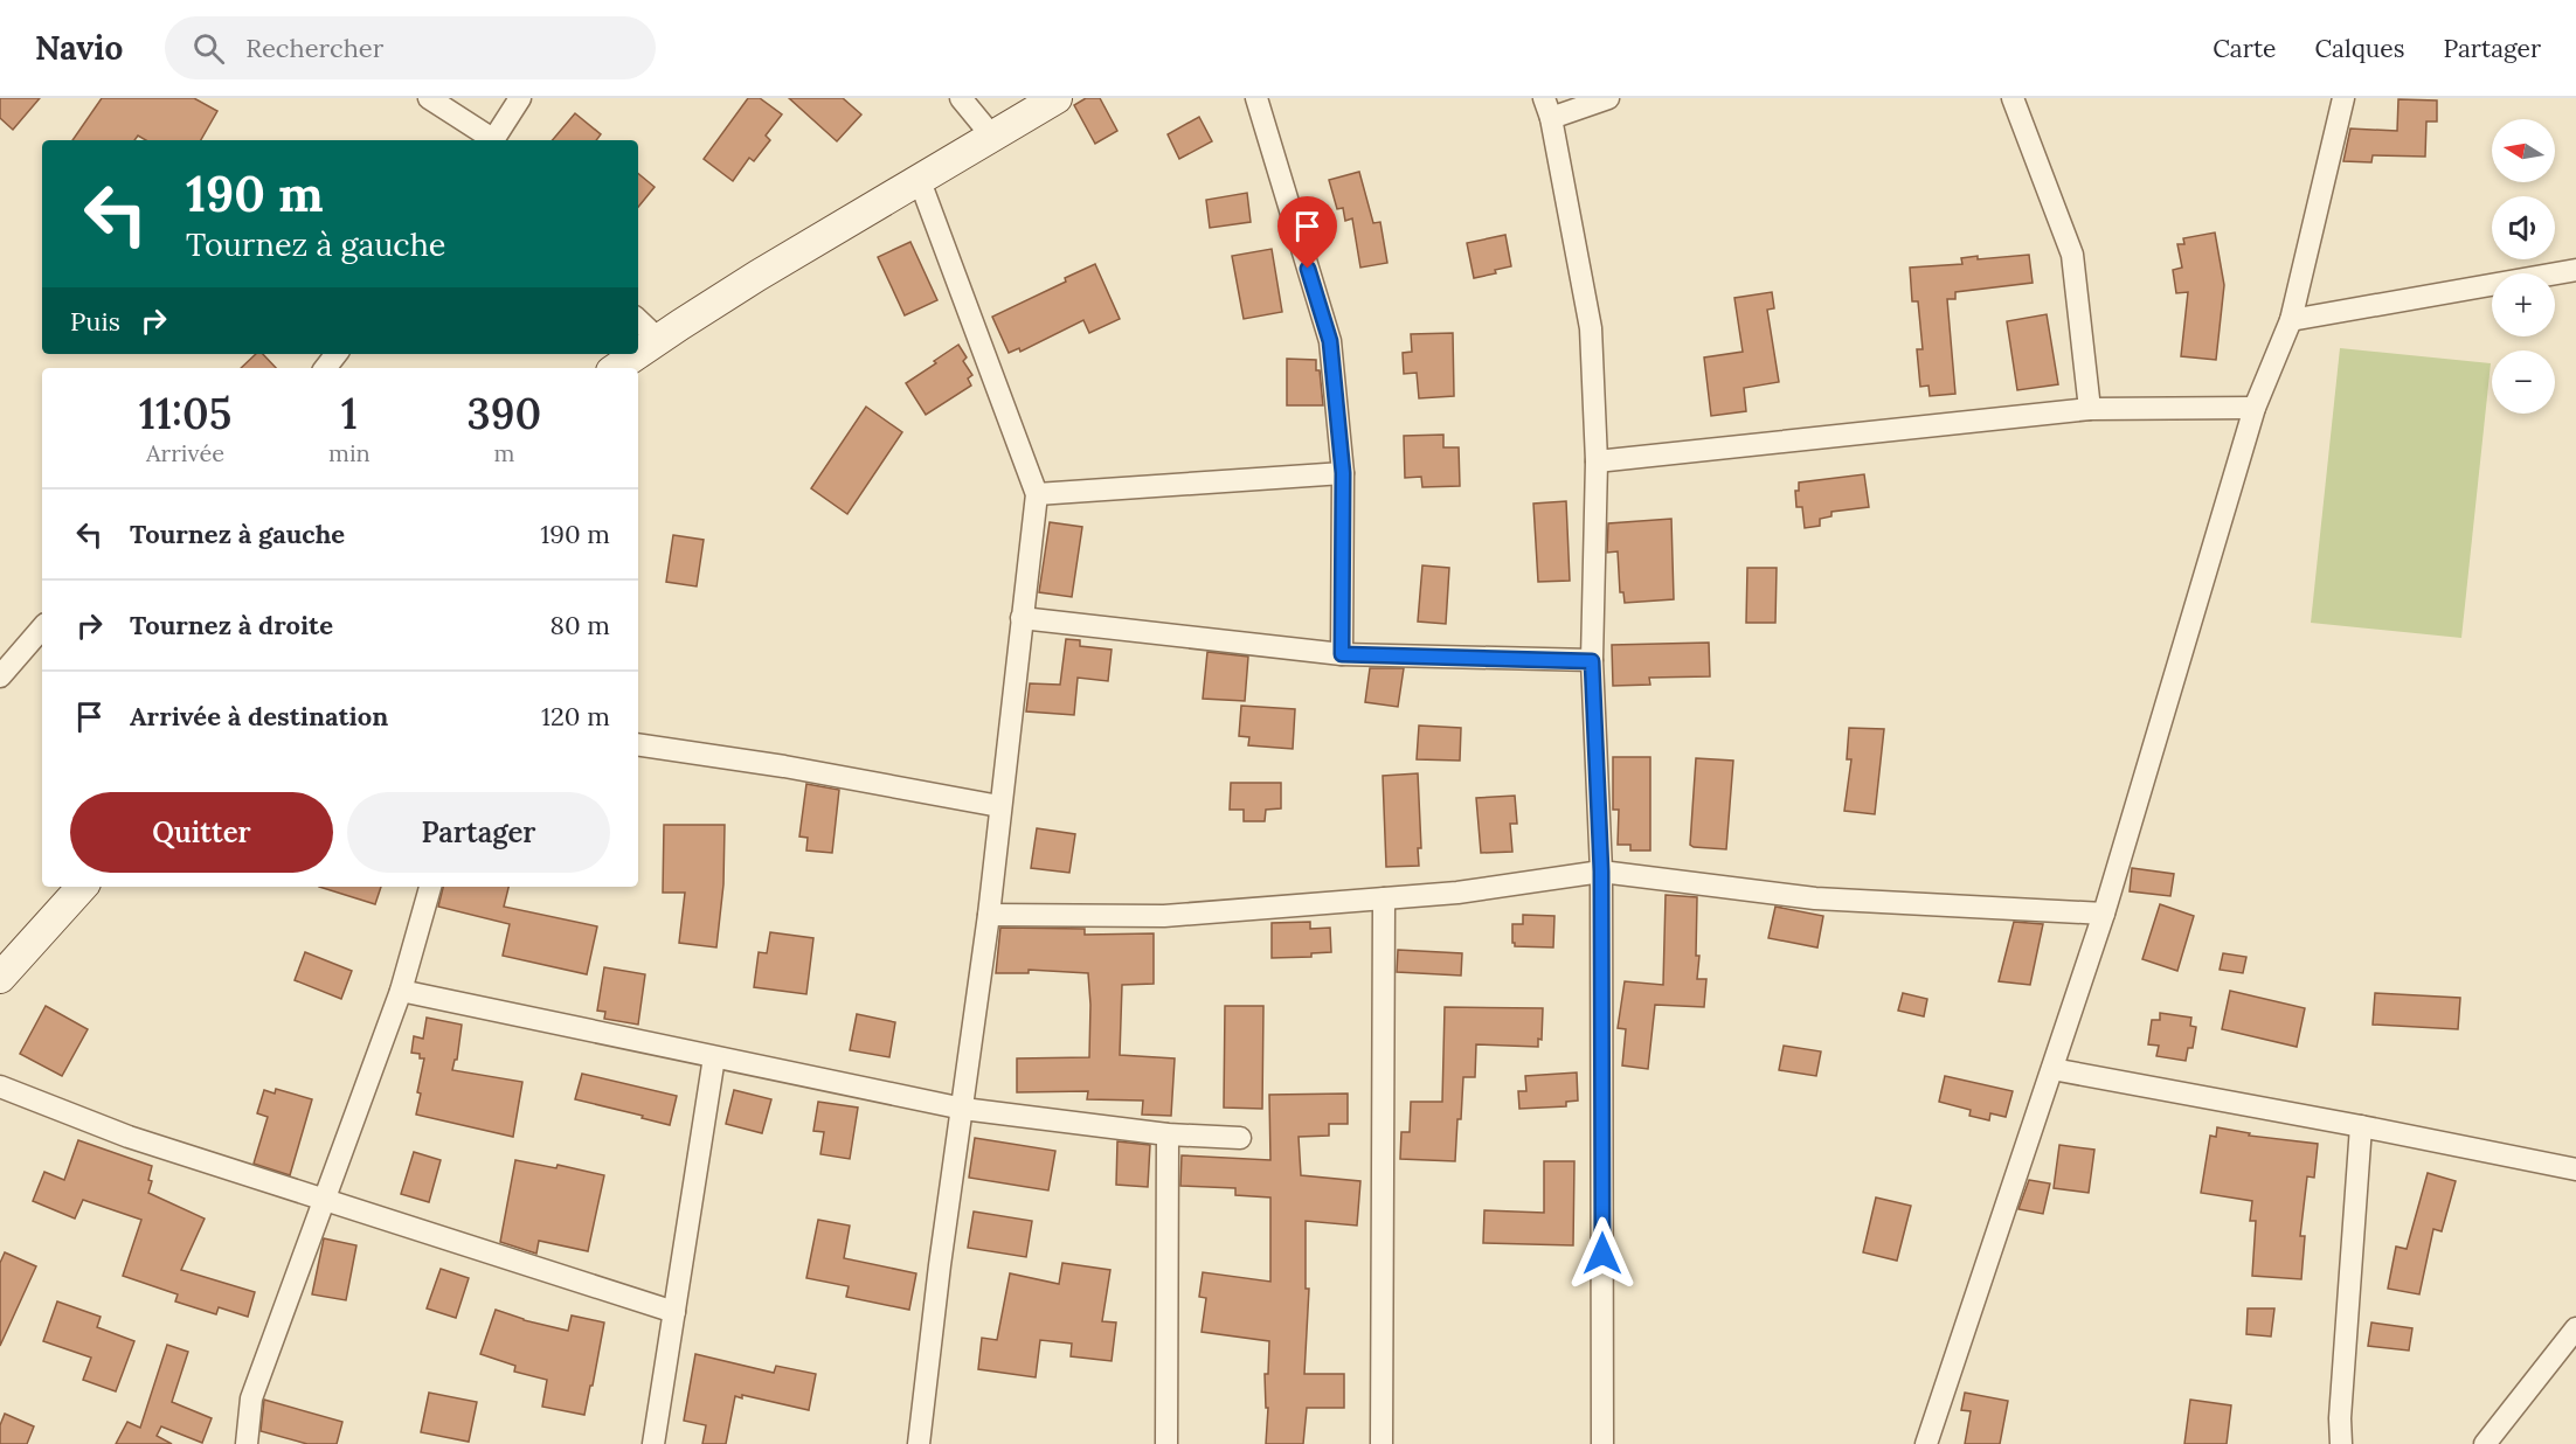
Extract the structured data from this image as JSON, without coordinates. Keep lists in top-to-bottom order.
{
  "north": "left",
  "page": {
    "header": "Navio",
    "search": "Rechercher",
    "nav": ["Carte", "Calques", "Partager"],
    "map_buttons": ["+", "−"],
    "turn": ["190 m", "Tournez à gauche"],
    "then": "Puis",
    "eta": [
      "11:05",
      "Arrivée",
      "1",
      "min",
      "390",
      "m"
    ],
    "list": [
      {
        "name": "Tournez à gauche",
        "value": "190 m"
      },
      {
        "name": "Tournez à droite",
        "value": "80 m"
      },
      {
        "name": "Arrivée à destination",
        "value": "120 m"
      }
    ],
    "buttons": ["Quitter", "Partager"]
  }
}
